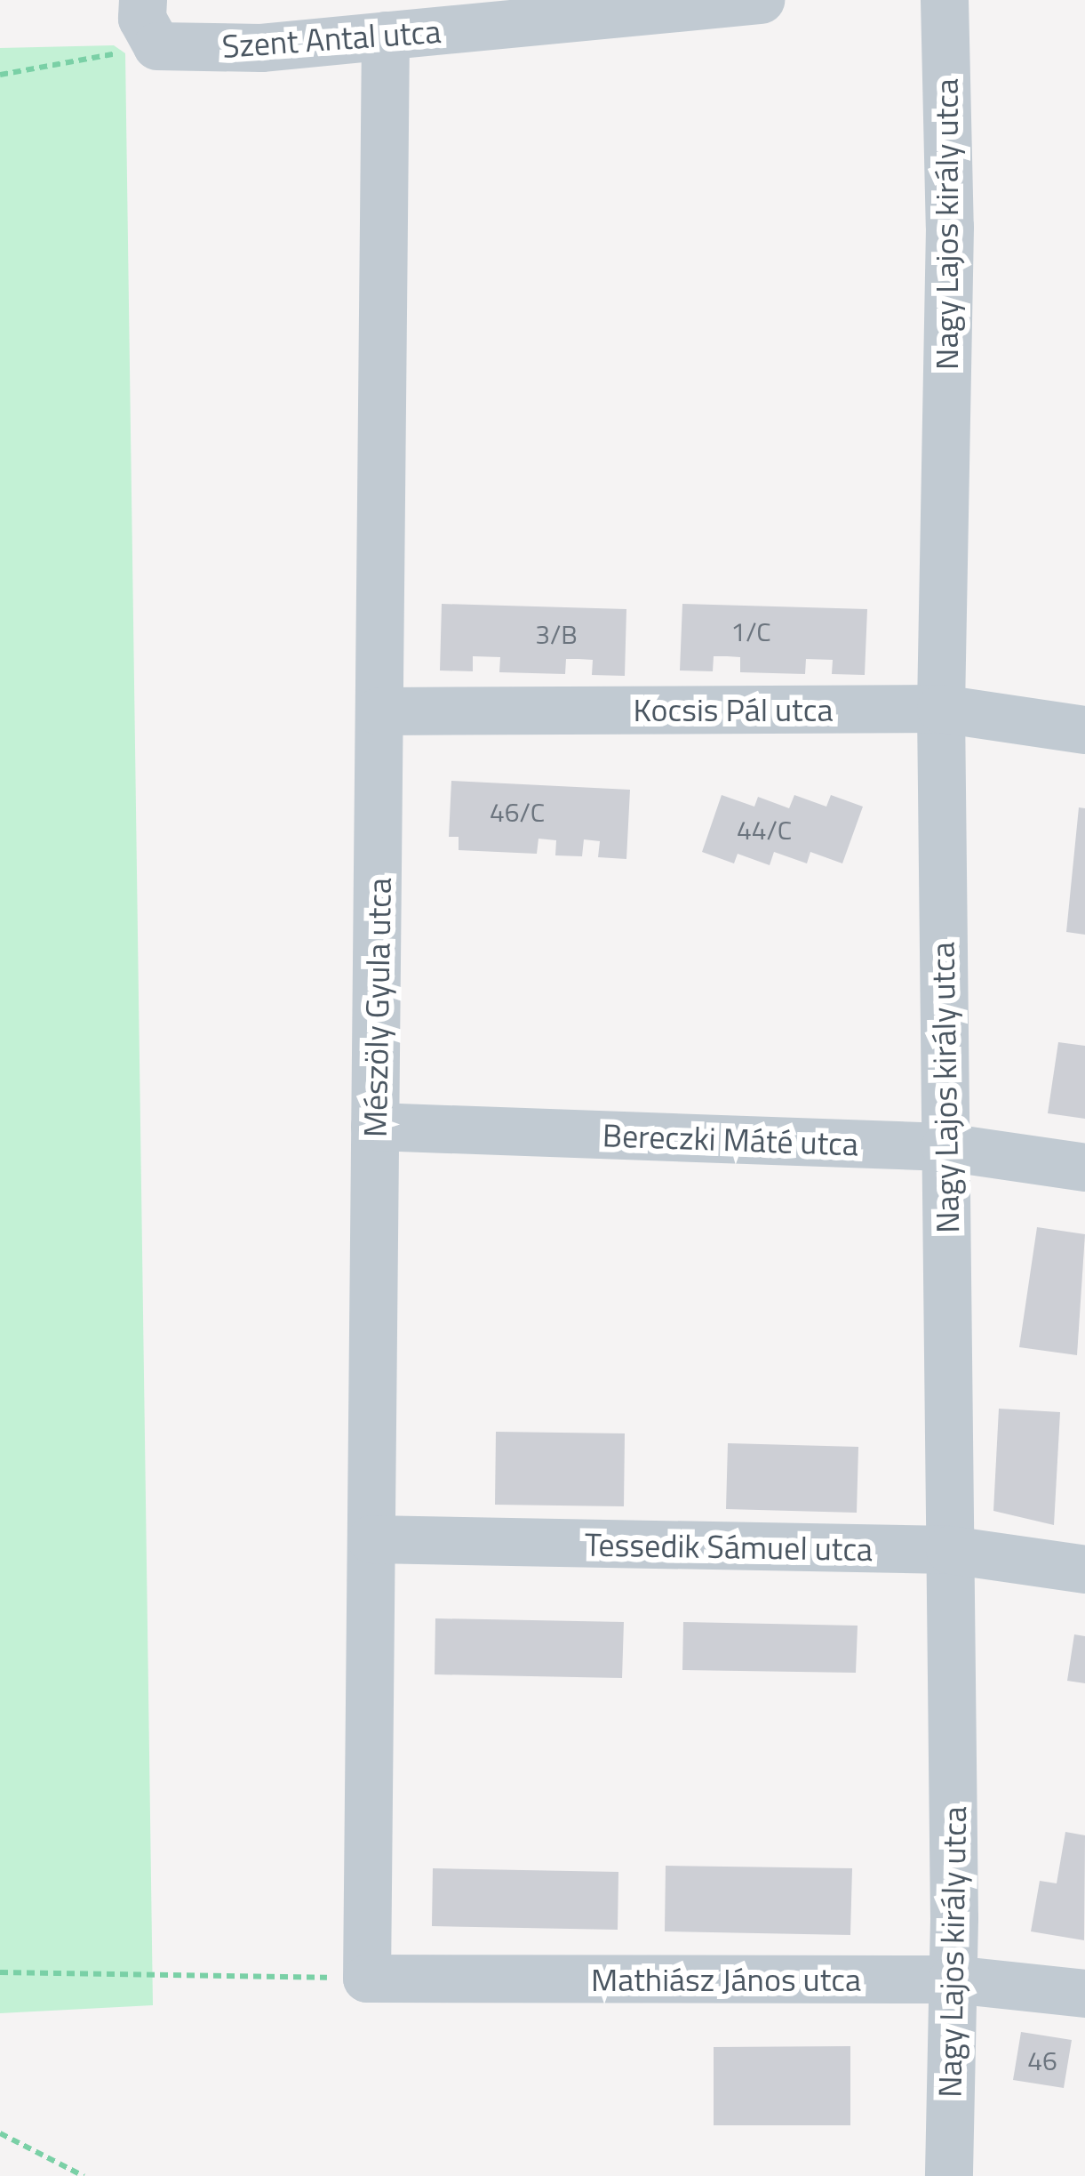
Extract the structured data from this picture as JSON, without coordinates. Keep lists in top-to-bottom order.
{
  "streets": {
    "street": [
      "Szent Antal utca",
      "Nagy Lajos király utca",
      "Kocsis Pál utca",
      "Mészöly Gyula utca",
      "Bereczki Máté utca",
      "Tessedik Sámuel utca",
      "Mathiász János utca"
    ]
  },
  "crossings": [
    ["Szent Antal utca", "Mészöly Gyula utca"],
    ["Nagy Lajos király utca", "Kocsis Pál utca"],
    ["Nagy Lajos király utca", "Bereczki Máté utca"],
    ["Nagy Lajos király utca", "Tessedik Sámuel utca"],
    ["Nagy Lajos király utca", "Mathiász János utca"],
    ["Kocsis Pál utca", "Mészöly Gyula utca"],
    ["Mészöly Gyula utca", "Bereczki Máté utca"],
    ["Mészöly Gyula utca", "Tessedik Sámuel utca"],
    ["Mészöly Gyula utca", "Mathiász János utca"]
  ],
  "house_numbers": [
    "1/C",
    "3/B",
    "46/C",
    "44/C",
    "46"
  ]
}
